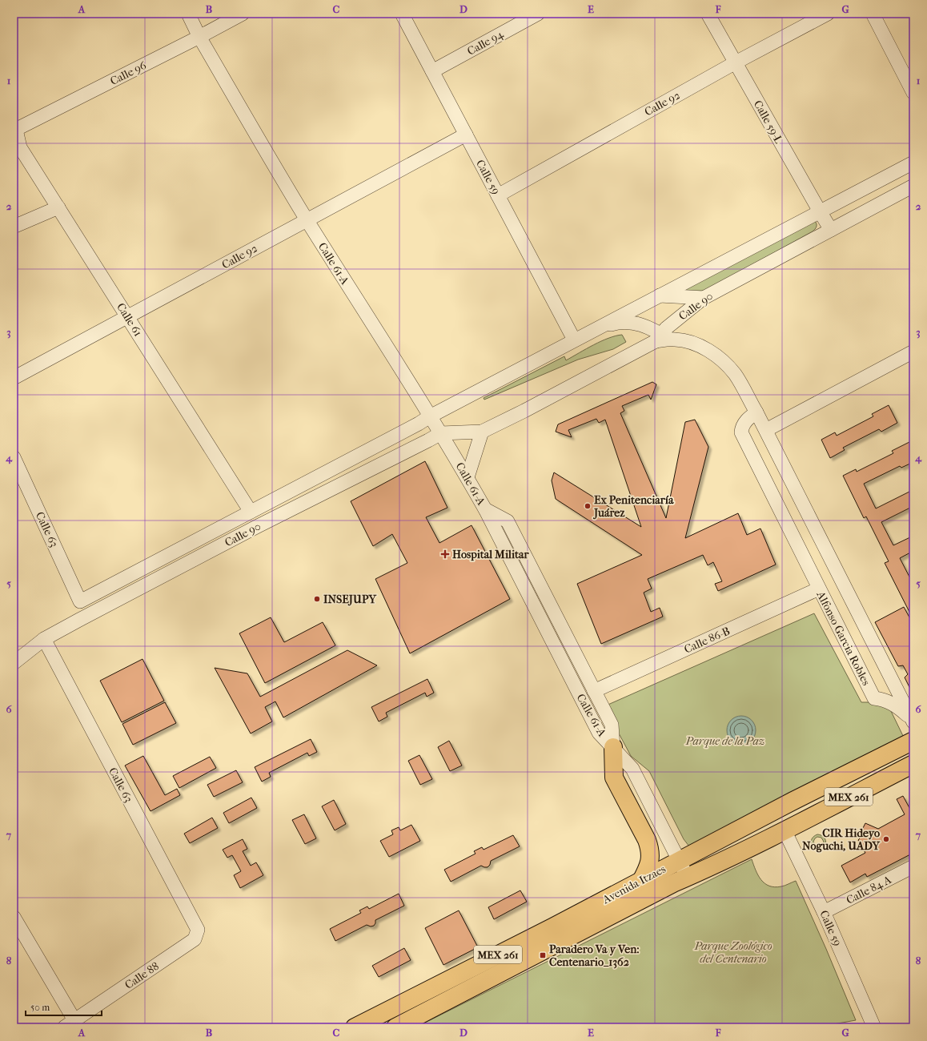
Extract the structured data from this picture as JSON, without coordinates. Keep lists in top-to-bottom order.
{
  "streets": {
    "main road": ["MEX 261", "Avenida Itzaes"],
    "street": [
      "Calle 94",
      "Calle 96",
      "Calle 92",
      "Calle 59-L",
      "Calle 59",
      "Calle 61-A",
      "Calle 90",
      "Calle 61",
      "Calle 63",
      "Alfonso Garcia Robles",
      "Calle 86-B",
      "Calle 84 A",
      "Calle 88"
    ]
  },
  "crossings": [
    ["Calle 94", "Calle 59"],
    ["Calle 96", "Calle 61-A"],
    ["Calle 96", "Calle 61"],
    ["Calle 92", "Calle 59-L"],
    ["Calle 92", "Calle 59"],
    ["Calle 92", "Calle 61-A"],
    ["Calle 92", "Calle 61"],
    ["Calle 59-L", "Calle 90"],
    ["Calle 59", "Calle 90"],
    ["Calle 59", "Avenida Itzaes"],
    ["Calle 59", "Calle 84 A"],
    ["Calle 61-A", "Calle 90"],
    ["Calle 61-A", "Calle 86-B"],
    ["Calle 61-A", "Avenida Itzaes"],
    ["Calle 90", "Calle 61"],
    ["Calle 90", "Calle 63"],
    ["Calle 90", "Alfonso Garcia Robles"],
    ["Calle 63", "Calle 88"],
    ["Alfonso Garcia Robles", "Calle 86-B"]
  ],
  "parks": ["Parque de la Paz", "Parque Zoológico del Centenario"],
  "places": {
    "other": ["Ex Penitenciaría Juárez", "INSEJUPY", "CIR Hideyo Noguchi, UADY"],
    "health": ["Hospital Militar"],
    "transit": ["Paradero Va y Ven: Centenario_1362"]
  },
  "scale_bar": "50 m",
  "grid": {
    "columns": [
      "A",
      "B",
      "C",
      "D",
      "E",
      "F",
      "G"
    ],
    "rows": [
      "1",
      "2",
      "3",
      "4",
      "5",
      "6",
      "7",
      "8"
    ]
  }
}
